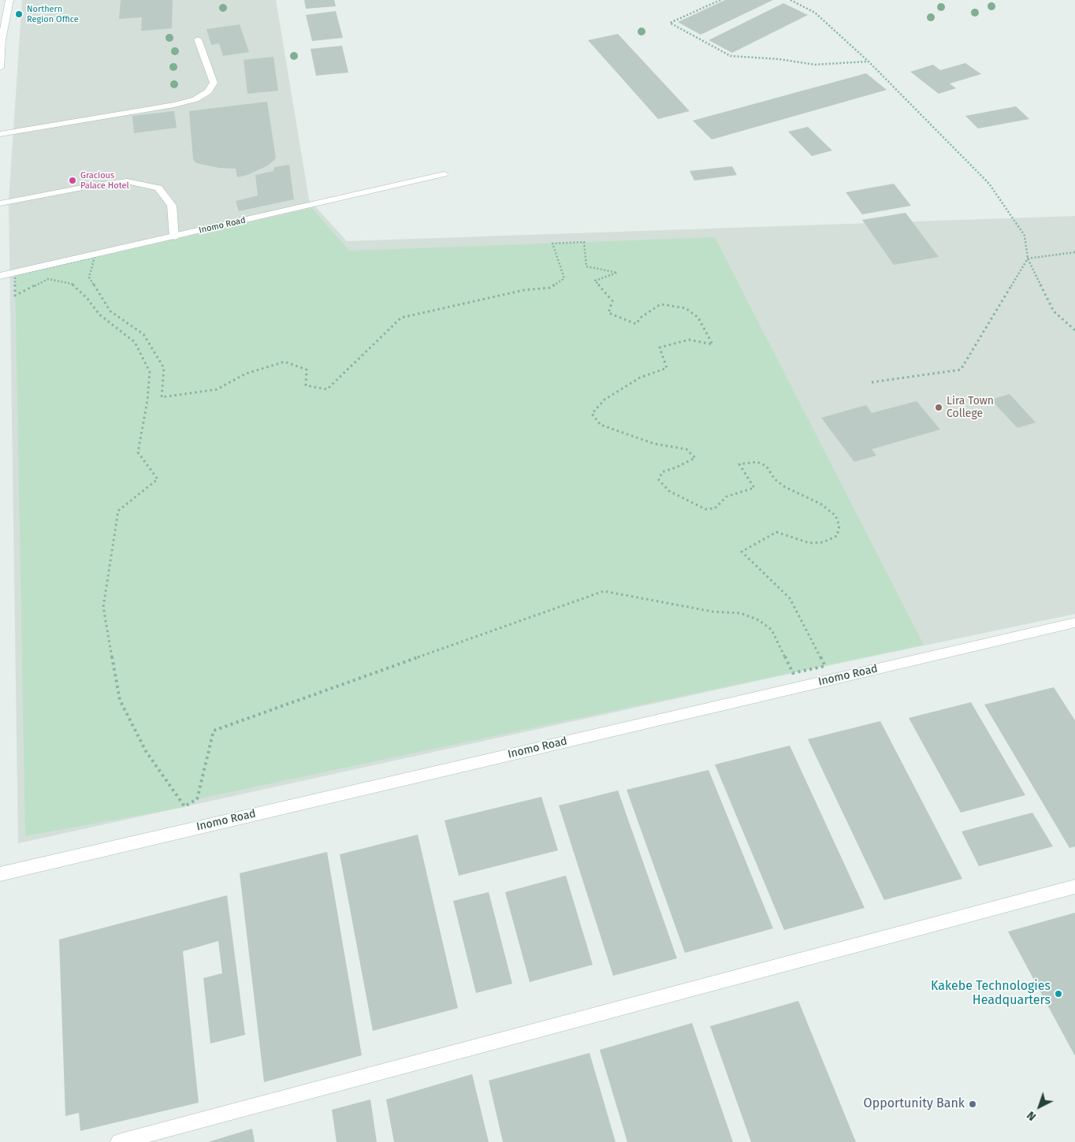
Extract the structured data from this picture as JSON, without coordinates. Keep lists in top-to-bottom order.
{
  "streets": {
    "street": ["Inomo Road"]
  },
  "places": [
    "Northern Region Office",
    "Gracious Palace Hotel",
    "Lira Town College",
    "Kakebe Technologies Headquarters",
    "Opportunity Bank"
  ],
  "north": "bottom left"
}
